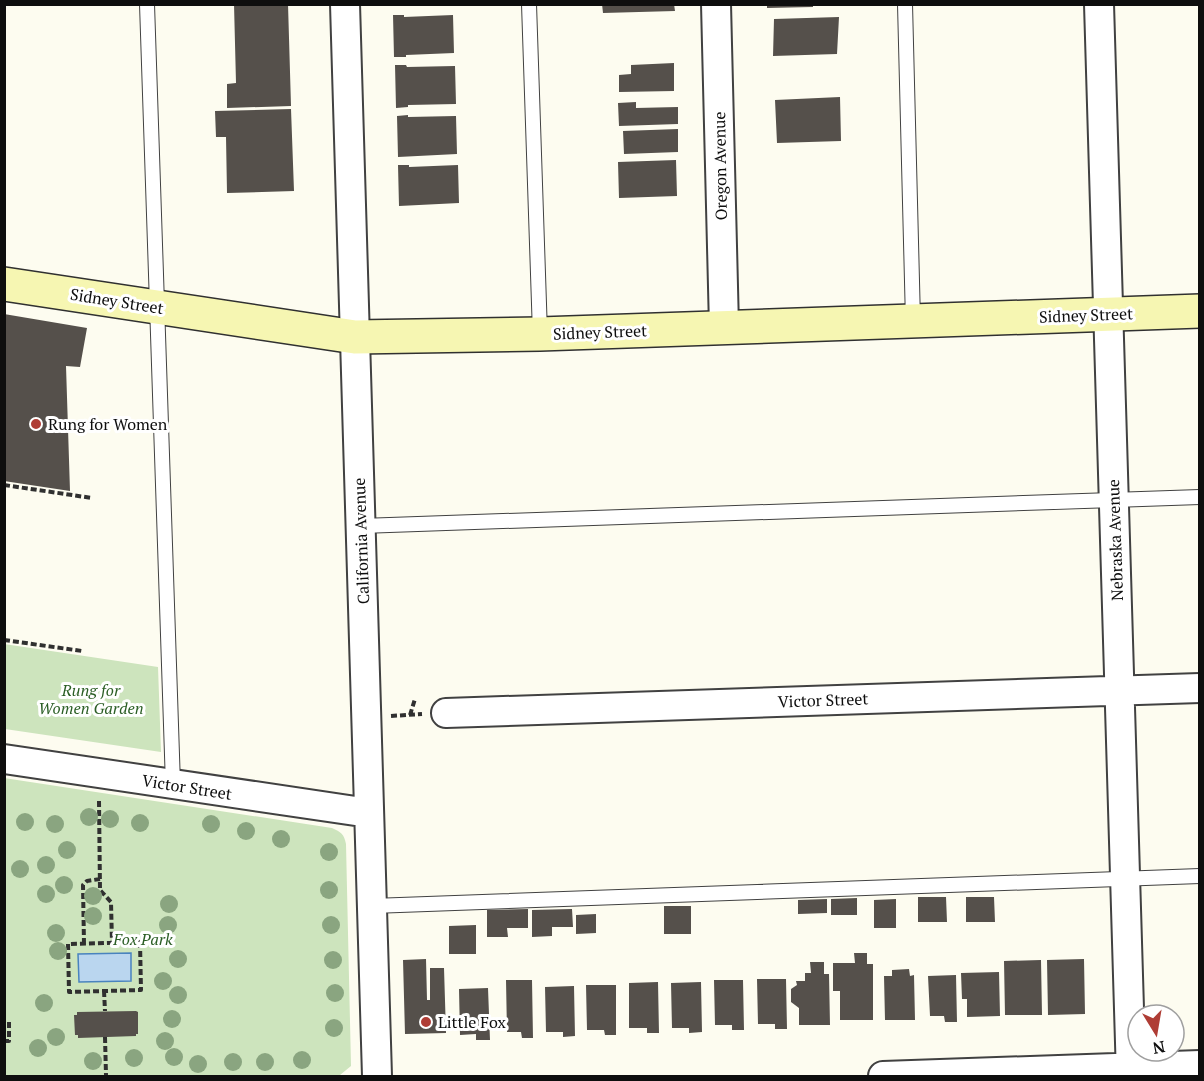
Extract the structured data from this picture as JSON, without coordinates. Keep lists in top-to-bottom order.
{
  "streets": {
    "street": [
      "Oregon Avenue",
      "Sidney Street",
      "Nebraska Avenue",
      "California Avenue",
      "Victor Street"
    ]
  },
  "crossings": [
    ["Oregon Avenue", "Sidney Street"],
    ["Sidney Street", "Nebraska Avenue"],
    ["Sidney Street", "California Avenue"],
    ["Nebraska Avenue", "Victor Street"],
    ["California Avenue", "Victor Street"]
  ],
  "parks": ["Rung for Women Garden", "Fox Park"],
  "places": ["Rung for Women", "Little Fox"],
  "north": "bottom"
}
